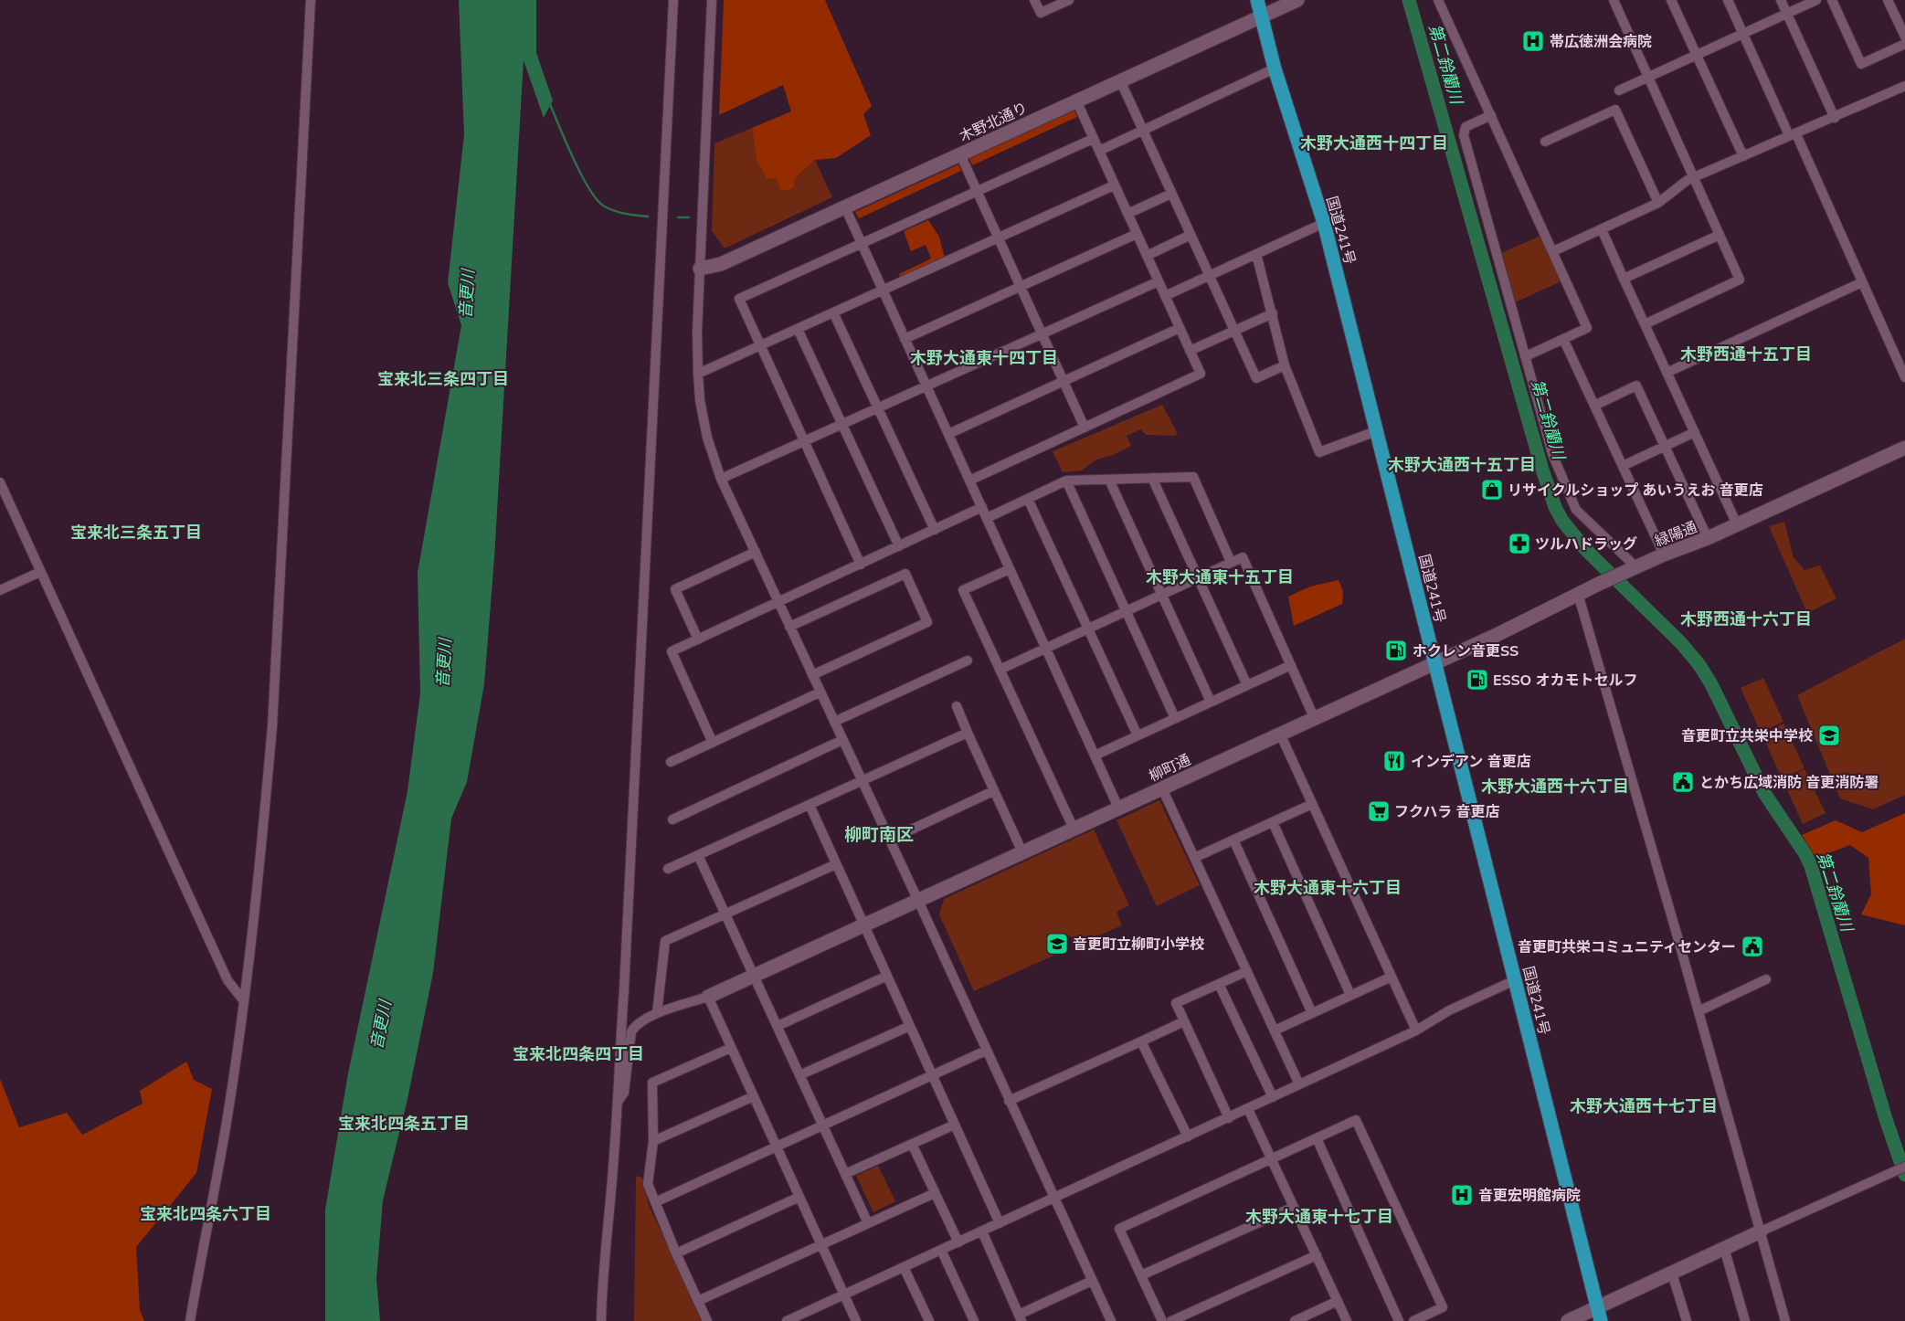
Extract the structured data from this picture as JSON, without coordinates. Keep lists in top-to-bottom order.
{
  "streets": {
    "highway": ["国道241号"],
    "street": ["木野北通り", "緑陽通", "柳町通"]
  },
  "crossings": [
    ["木野北通り", "国道241号"],
    ["国道241号", "緑陽通"],
    ["国道241号", "柳町通"],
    ["緑陽通", "柳町通"]
  ],
  "districts": [
    "木野大通西十四丁目",
    "木野西通十五丁目",
    "木野大通東十四丁目",
    "宝来北三条四丁目",
    "木野大通西十五丁目",
    "宝来北三条五丁目",
    "木野大通東十五丁目",
    "木野西通十六丁目",
    "木野大通西十六丁目",
    "柳町南区",
    "木野大通東十六丁目",
    "宝来北四条四丁目",
    "木野大通西十七丁目",
    "宝来北四条五丁目",
    "宝来北四条六丁目",
    "木野大通東十七丁目"
  ],
  "water": ["第二鈴蘭川", "音更川"],
  "places": {
    "hospital": ["帯広徳洲会病院", "音更宏明館病院"],
    "shop": ["リサイクルショップ あいうえお 音更店"],
    "pharmacy": ["ツルハドラッグ"],
    "fuel station": ["ホクレン音更SS", "ESSO オカモトセルフ"],
    "school or university": ["音更町立共栄中学校", "音更町立柳町小学校"],
    "restaurant": ["インデアン 音更店"],
    "public building": ["とかち広域消防 音更消防署", "音更町共栄コミュニティセンター"],
    "supermarket": ["フクハラ 音更店"]
  }
}
